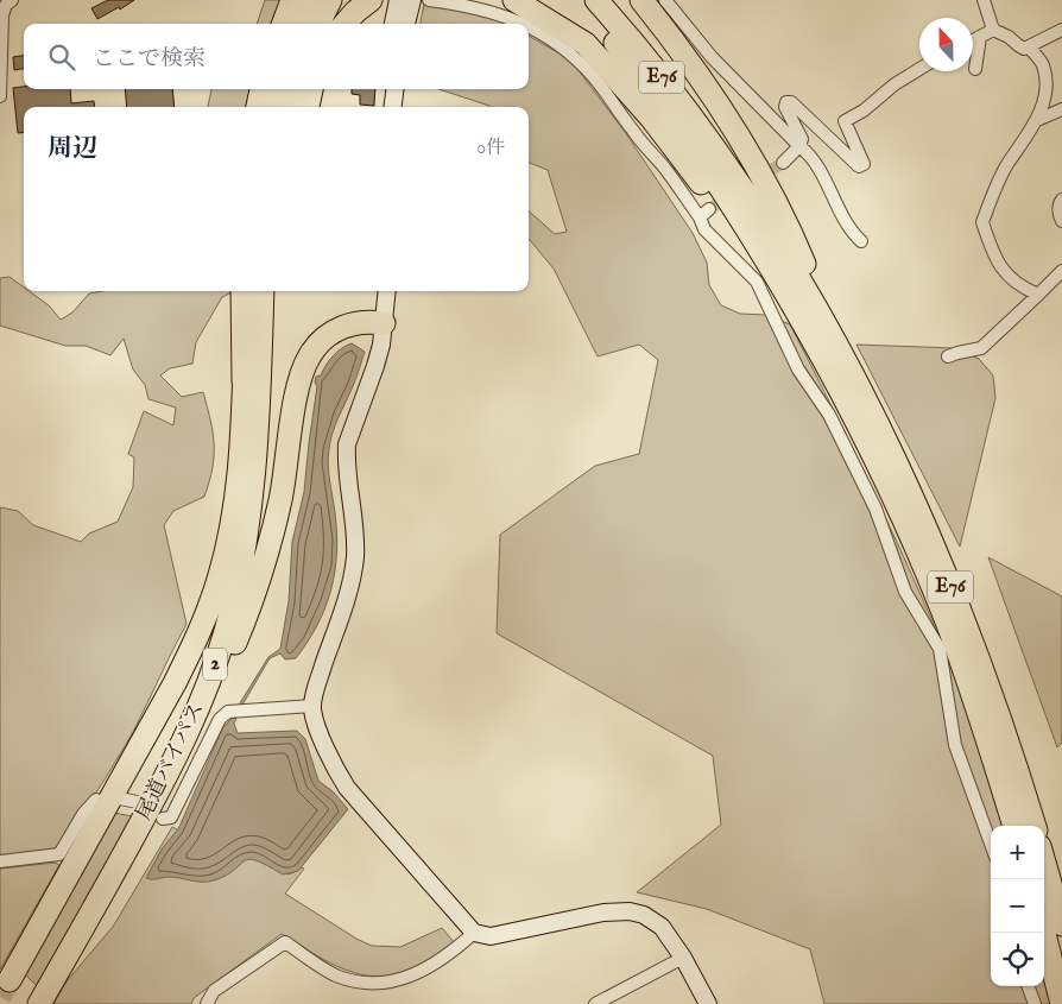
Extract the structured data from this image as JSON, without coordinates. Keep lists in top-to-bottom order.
{
  "streets": {
    "highway": ["E76", "2", "尾道バイパス"]
  },
  "north": "top",
  "page": {
    "search": "ここで検索",
    "heading": ["周辺", "0件"],
    "map_buttons": ["+", "−"]
  }
}
